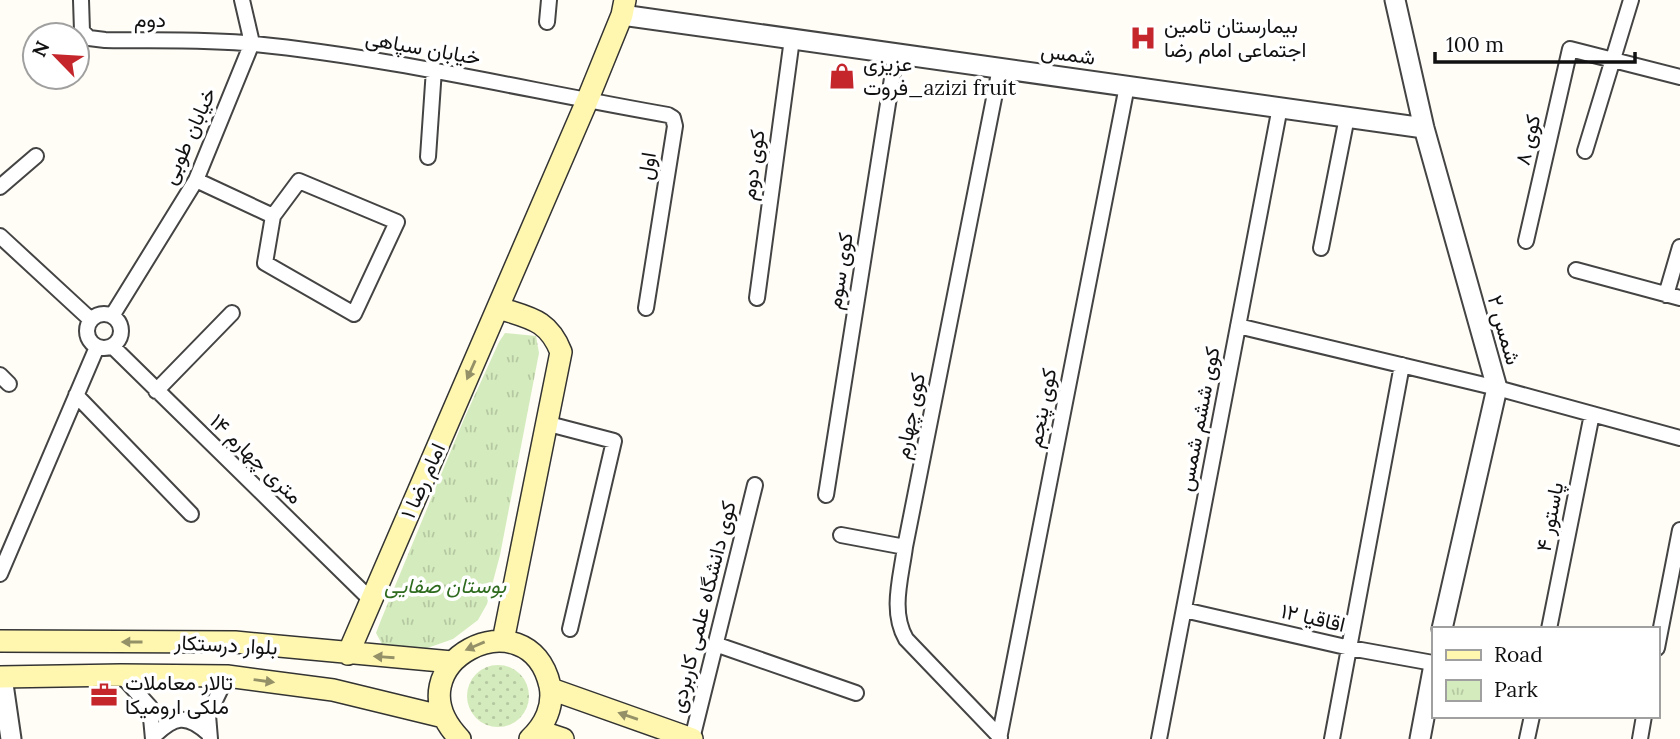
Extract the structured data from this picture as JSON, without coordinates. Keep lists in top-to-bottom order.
{
  "streets": {
    "main road": ["امام رضا ۱", "بلوار درستکار"],
    "street": [
      "دوم",
      "خیابان سپاهی",
      "شمس",
      "خیابان طوبی",
      "کوی ۸",
      "کوی دوم",
      "اول",
      "کوی سوم",
      "شمس ۲",
      "کوی پنجم",
      "کوی چهارم",
      "کوی ششم شمس",
      "۱۴ متری چهارم",
      "پاستور ۴",
      "کوی دانشگاه علمی کاربردی",
      "اقاقیا ۱۲"
    ]
  },
  "crossings": [
    ["دوم", "خیابان سپاهی"],
    ["دوم", "خیابان طوبی"],
    ["خیابان سپاهی", "خیابان طوبی"],
    ["خیابان سپاهی", "اول"],
    ["خیابان سپاهی", "امام رضا ۱"],
    ["شمس", "کوی دوم"],
    ["شمس", "کوی سوم"],
    ["شمس", "شمس ۲"],
    ["شمس", "کوی پنجم"],
    ["شمس", "کوی چهارم"],
    ["شمس", "کوی ششم شمس"],
    ["شمس", "امام رضا ۱"],
    ["خیابان طوبی", "۱۴ متری چهارم"],
    ["اول", "امام رضا ۱"],
    ["کوی پنجم", "کوی چهارم"],
    ["کوی ششم شمس", "اقاقیا ۱۲"],
    ["۱۴ متری چهارم", "امام رضا ۱"],
    ["امام رضا ۱", "بلوار درستکار"]
  ],
  "parks": ["بوستان صفایی"],
  "places": {
    "hospital": ["بیمارستان تامین اجتماعی امام رضا"],
    "shop": ["عزیزی فروت_azizi fruit"],
    "office": ["تالار معاملات ملکی ارومیکا"]
  },
  "legend": ["Road", "Park"],
  "scale_bar": "100 m",
  "north": "top left"
}
